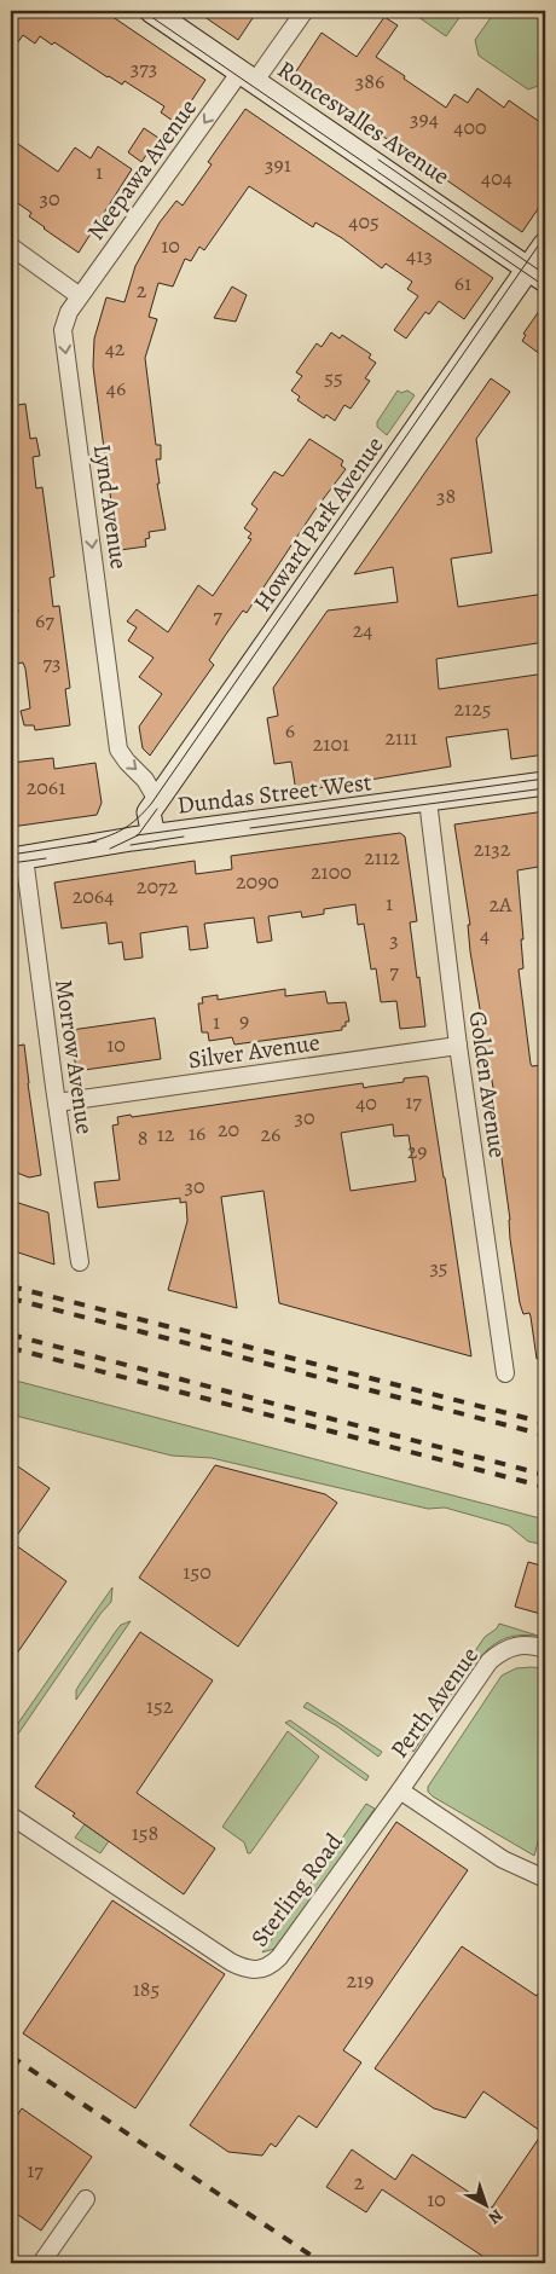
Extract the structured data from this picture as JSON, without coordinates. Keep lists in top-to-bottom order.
{
  "streets": {
    "street": [
      "Roncesvalles Avenue",
      "Neepawa Avenue",
      "Lynd Avenue",
      "Howard Park Avenue",
      "Dundas Street West",
      "Silver Avenue",
      "Morrow Avenue",
      "Golden Avenue",
      "Perth Avenue",
      "Sterling Road"
    ]
  },
  "crossings": [
    ["Roncesvalles Avenue", "Neepawa Avenue"],
    ["Roncesvalles Avenue", "Howard Park Avenue"],
    ["Neepawa Avenue", "Lynd Avenue"],
    ["Lynd Avenue", "Howard Park Avenue"],
    ["Howard Park Avenue", "Dundas Street West"],
    ["Dundas Street West", "Morrow Avenue"],
    ["Dundas Street West", "Golden Avenue"],
    ["Silver Avenue", "Morrow Avenue"],
    ["Silver Avenue", "Golden Avenue"],
    ["Perth Avenue", "Sterling Road"]
  ],
  "one_way": ["Neepawa Avenue", "Lynd Avenue"],
  "house_numbers": [
    "373",
    "386",
    "394",
    "400",
    "391",
    "1",
    "404",
    "30",
    "405",
    "10",
    "413",
    "61",
    "2",
    "42",
    "55",
    "46",
    "38",
    "7",
    "67",
    "24",
    "73",
    "2125",
    "6",
    "2111",
    "2101",
    "2061",
    "2132",
    "2112",
    "2100",
    "2090",
    "2072",
    "2064",
    "1",
    "2A",
    "4",
    "3",
    "7",
    "9",
    "1",
    "10",
    "17",
    "40",
    "30",
    "20",
    "16",
    "12",
    "26",
    "8",
    "29",
    "30",
    "35",
    "150",
    "152",
    "158",
    "219",
    "185",
    "17",
    "2",
    "10"
  ],
  "north": "bottom right"
}
